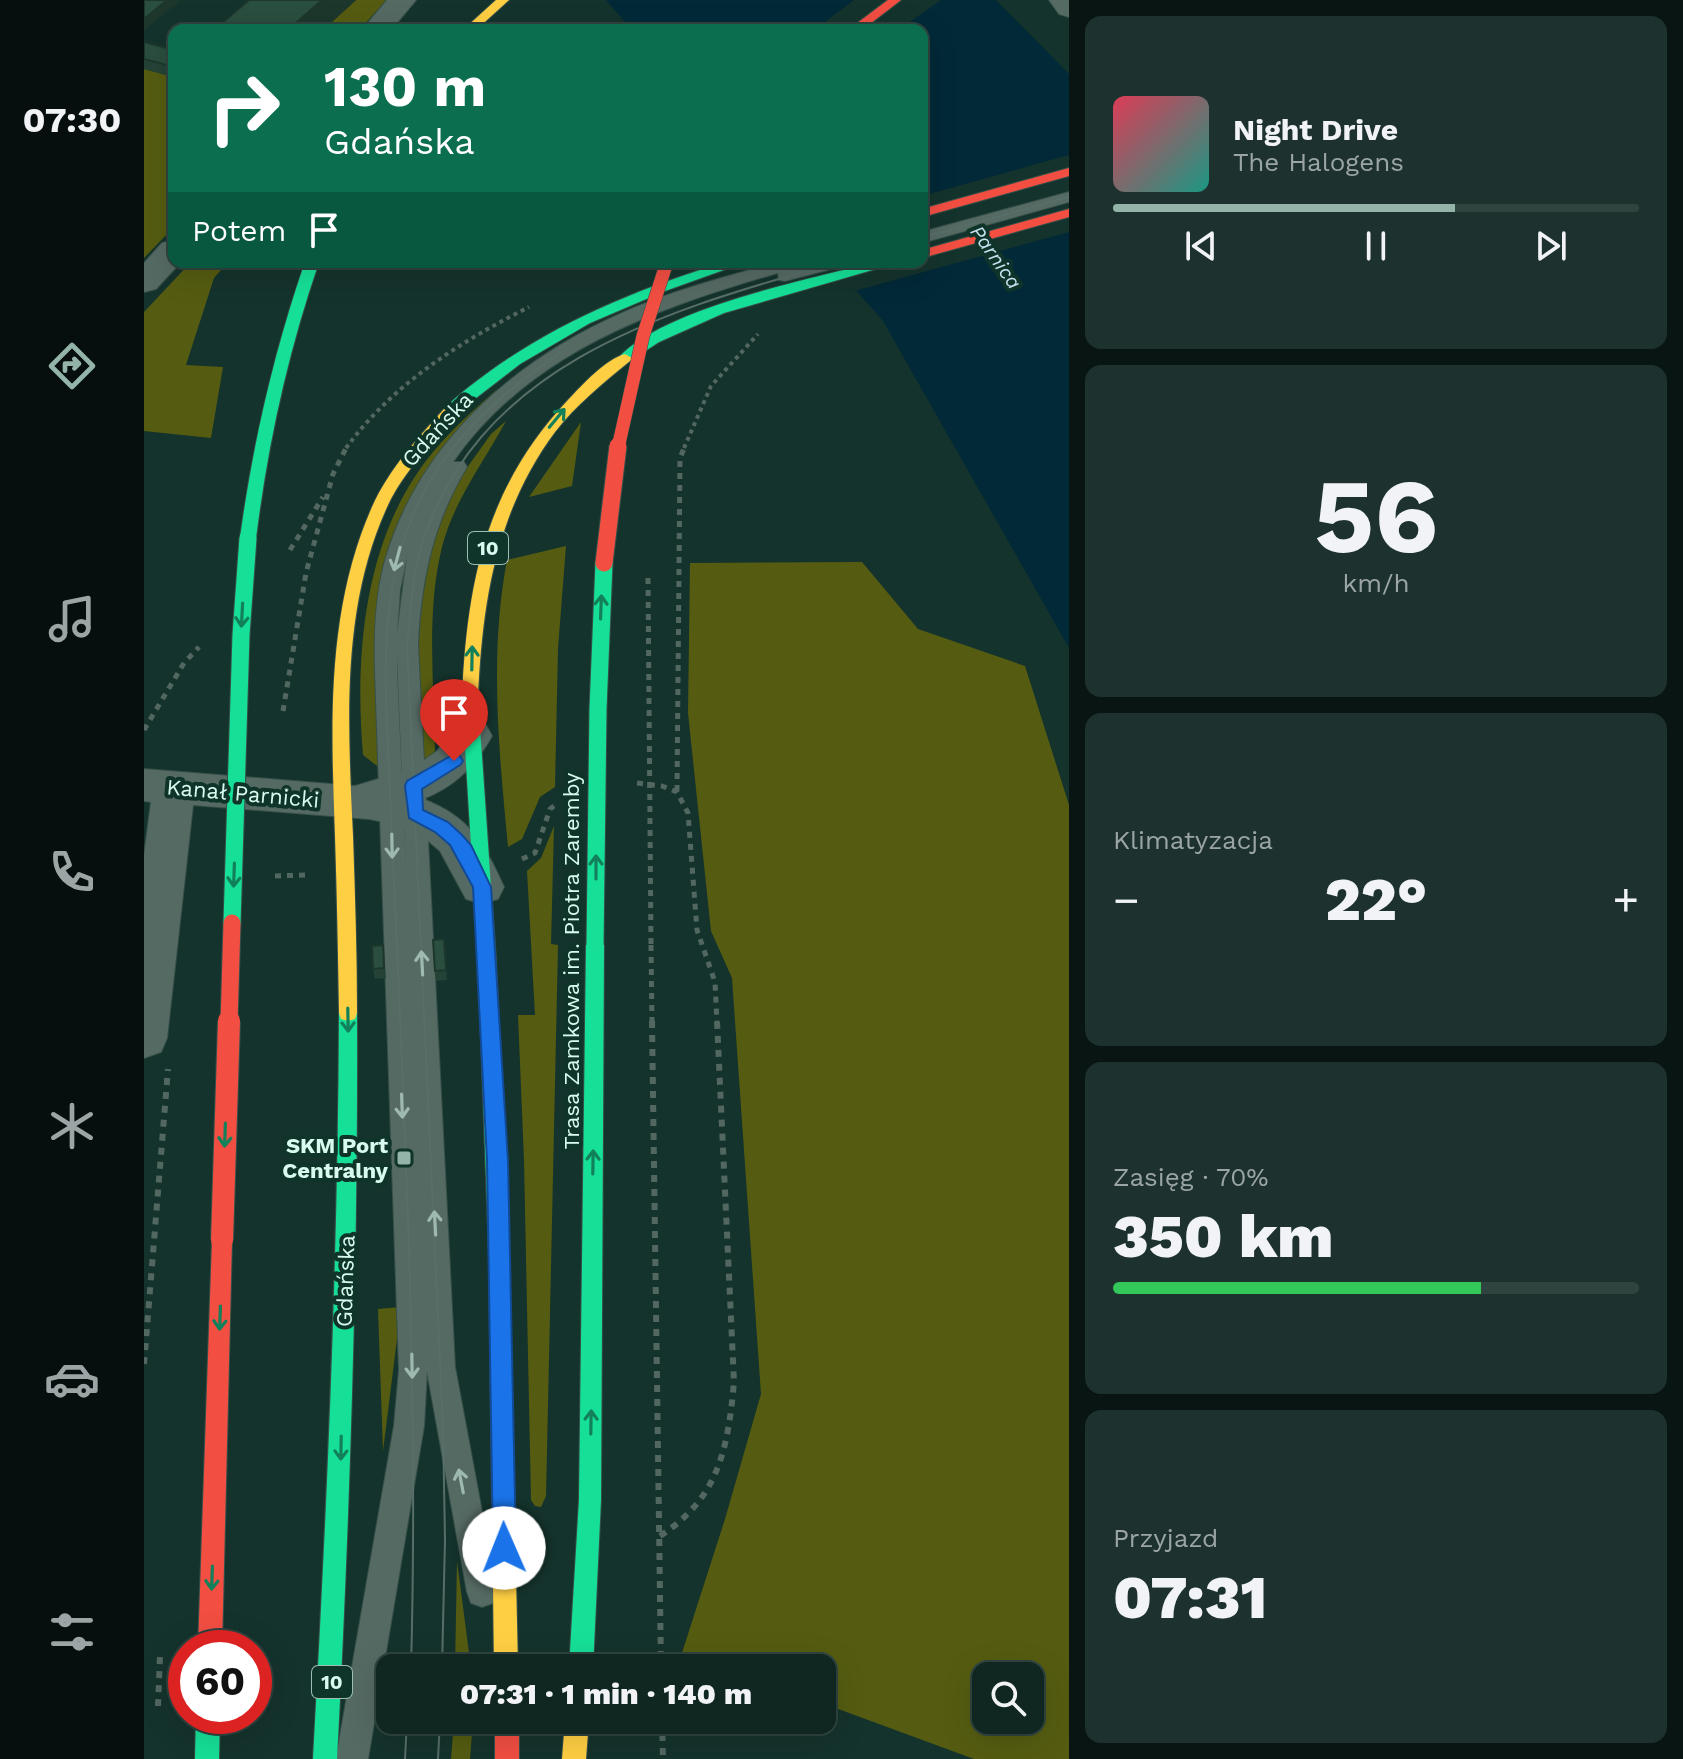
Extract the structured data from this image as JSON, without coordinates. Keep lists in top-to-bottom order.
{
  "streets": {
    "main road": ["Gdańska", "10", "Trasa Zamkowa im. Piotra Zaremby"],
    "street": ["Kanał Parnicki"]
  },
  "crossings": [
    ["Gdańska", "Kanał Parnicki"]
  ],
  "water": ["Parnica"],
  "places": {
    "transit": ["SKM Port Centralny"]
  },
  "page": {
    "tabs": "07:30",
    "turn": ["130 m", "Gdańska"],
    "song": ["Night Drive", "The Halogens"],
    "then": "Potem",
    "tile": [
      ["56", "km/h"],
      "Klimatyzacja",
      ["Zasięg · 70%", "350 km"],
      ["Przyjazd", "07:31"]
    ],
    "heat": ["−", "22°", "+"],
    "limit": "60",
    "trip": "07:31 · 1 min · 140 m"
  }
}
